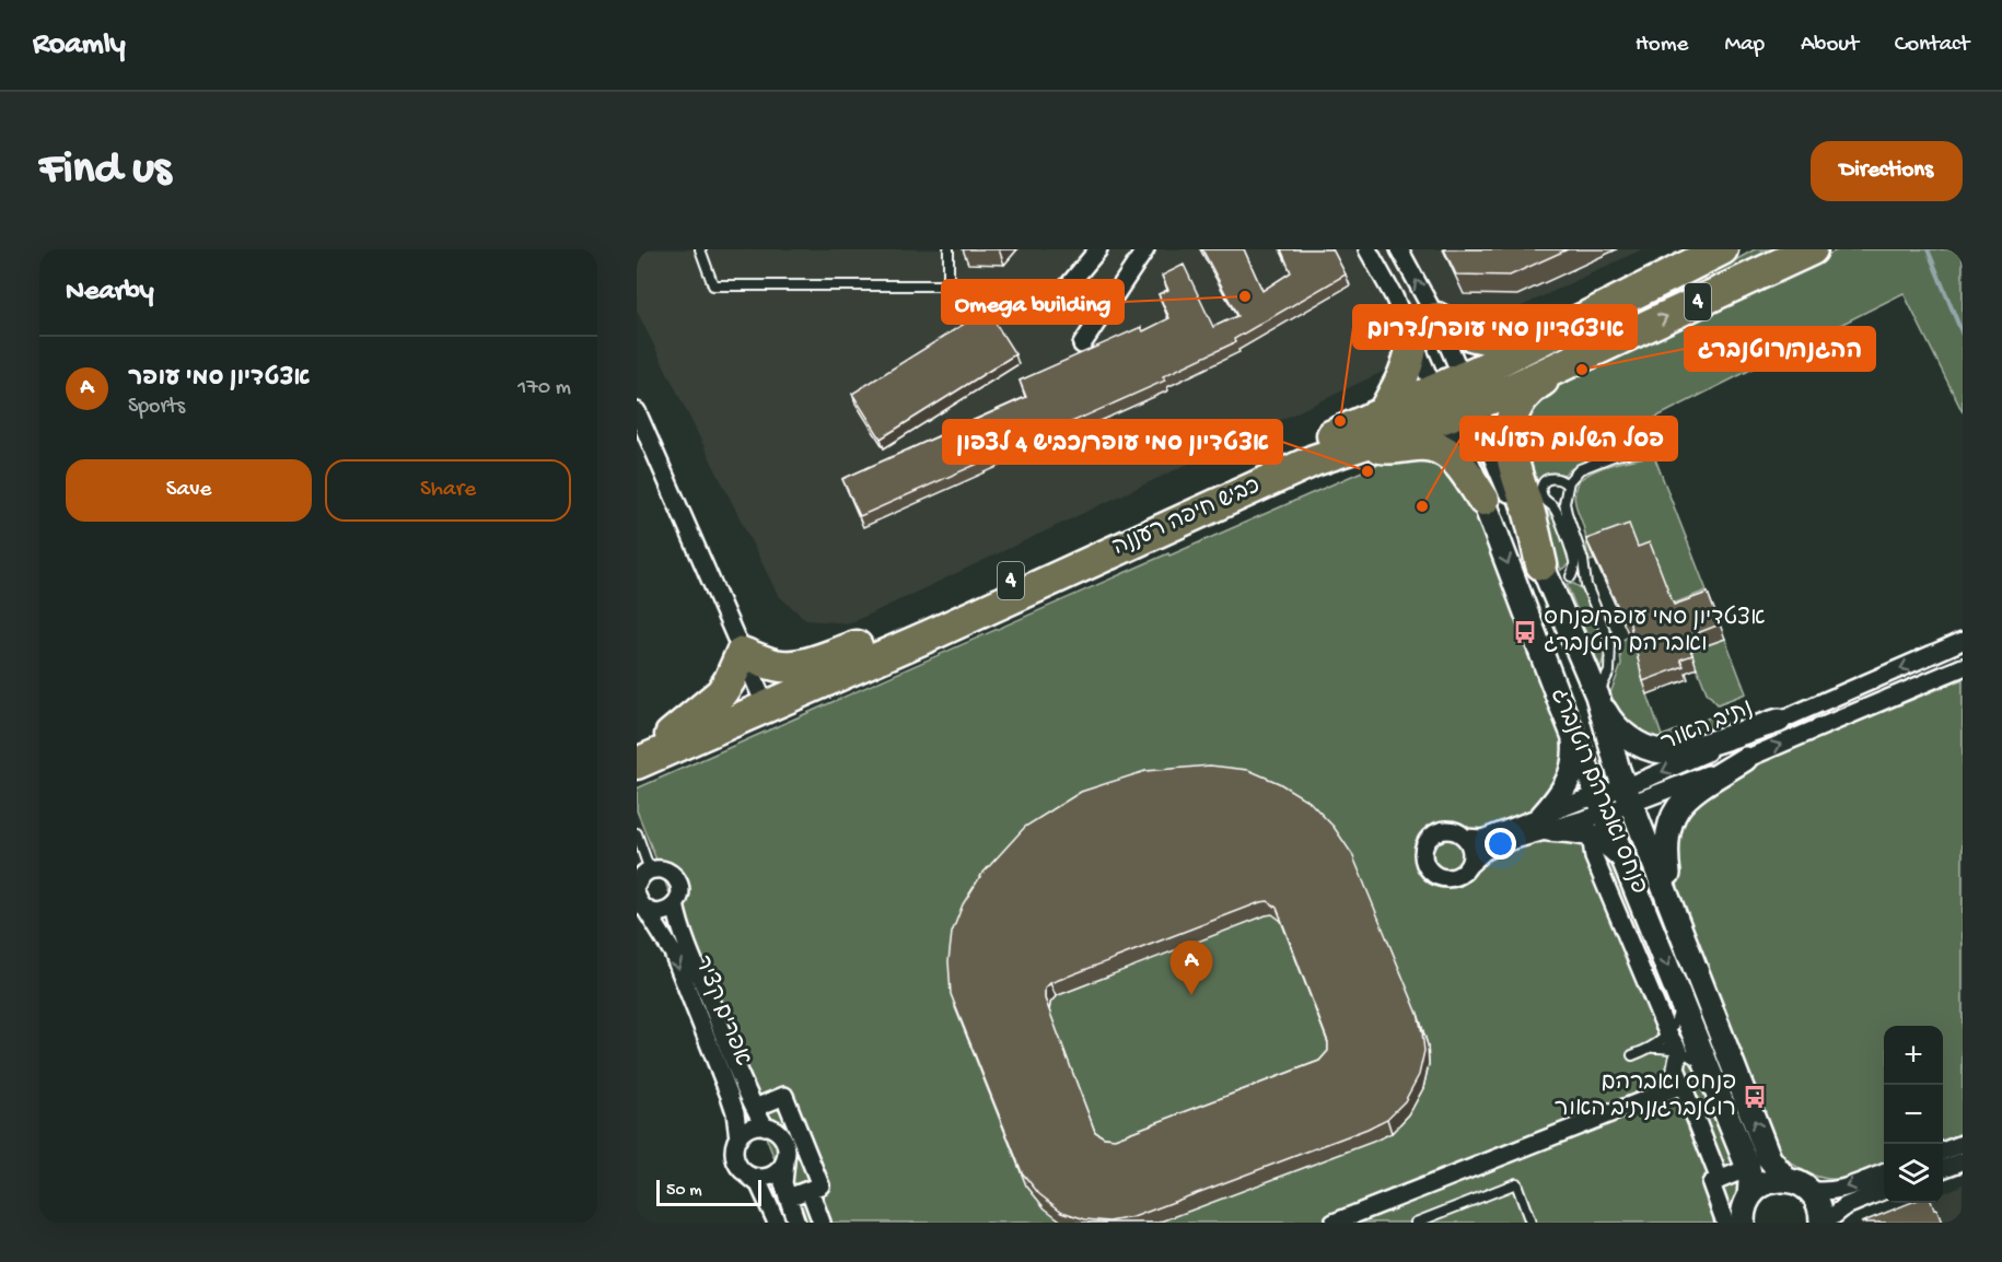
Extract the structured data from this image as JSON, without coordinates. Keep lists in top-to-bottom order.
{
  "streets": {
    "highway": ["4", "כביש חיפה רעננה"],
    "main road": ["פנחס ואברהם רוטנברג"],
    "street": ["נתיב האור", "אפרים קציר"]
  },
  "crossings": [
    ["כביש חיפה רעננה", "פנחס ואברהם רוטנברג"],
    ["נתיב האור", "פנחס ואברהם רוטנברג"]
  ],
  "places": {
    "other": [
      "Omega building",
      "ההגנה/רוטנברג",
      "איצטדיון סמי עופר/לדרום",
      "אצטדיון סמי עופר/כביש 4 לצפון",
      "פסל השלום העולמי"
    ],
    "bus stop": ["אצטדיון סמי עופר/פנחס ואברהם רוטנברג", "פנחס ואברהם רוטנברג/נתיב האור"]
  },
  "scale_bar": "50 m",
  "page": {
    "header": "Roamly",
    "nav": [
      "Home",
      "Map",
      "About",
      "Contact"
    ],
    "buttons": [
      "Directions",
      ["Save", "Share"]
    ],
    "title": "Find us",
    "heading": "Nearby",
    "list": [
      {
        "mark": "A",
        "name": "אצטדיון סמי עופר",
        "note": "Sports",
        "value": "170 m"
      }
    ],
    "pins": "A",
    "map_buttons": ["+", "−"],
    "scale": "50 m"
  }
}
